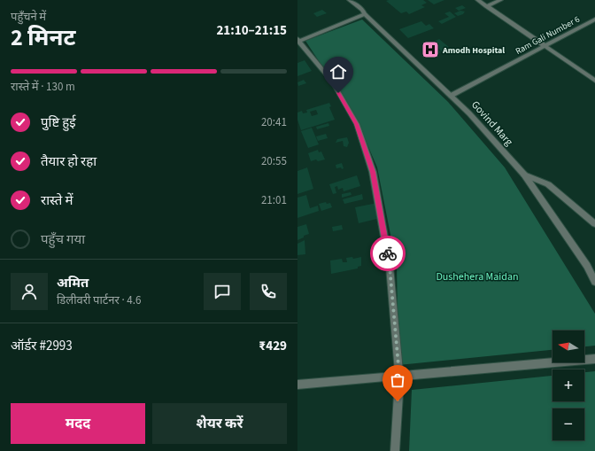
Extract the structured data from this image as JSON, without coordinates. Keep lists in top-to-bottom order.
{
  "streets": {
    "street": ["Ram Gali Number 6", "Govind Marg"]
  },
  "crossings": [
    ["Ram Gali Number 6", "Govind Marg"]
  ],
  "parks": ["Dushehera Maidan"],
  "places": {
    "hospital": ["Amodh Hospital"]
  },
  "north": "left",
  "page": {
    "heading": ["2 मिनट", "पहुँचने में", "21:10–21:15"],
    "panel": [
      "अमित",
      "डिलीवरी पार्टनर · 4.6",
      "ऑर्डर #2993",
      "₹429"
    ],
    "bar": "रास्ते में · 130 m",
    "list": [
      ["पुष्टि हुई", "20:41"],
      ["तैयार हो रहा", "20:55"],
      ["रास्ते में", "21:01"],
      "पहुँच गया"
    ],
    "map_buttons": ["+", "−"],
    "buttons": ["मदद", "शेयर करें"]
  }
}
